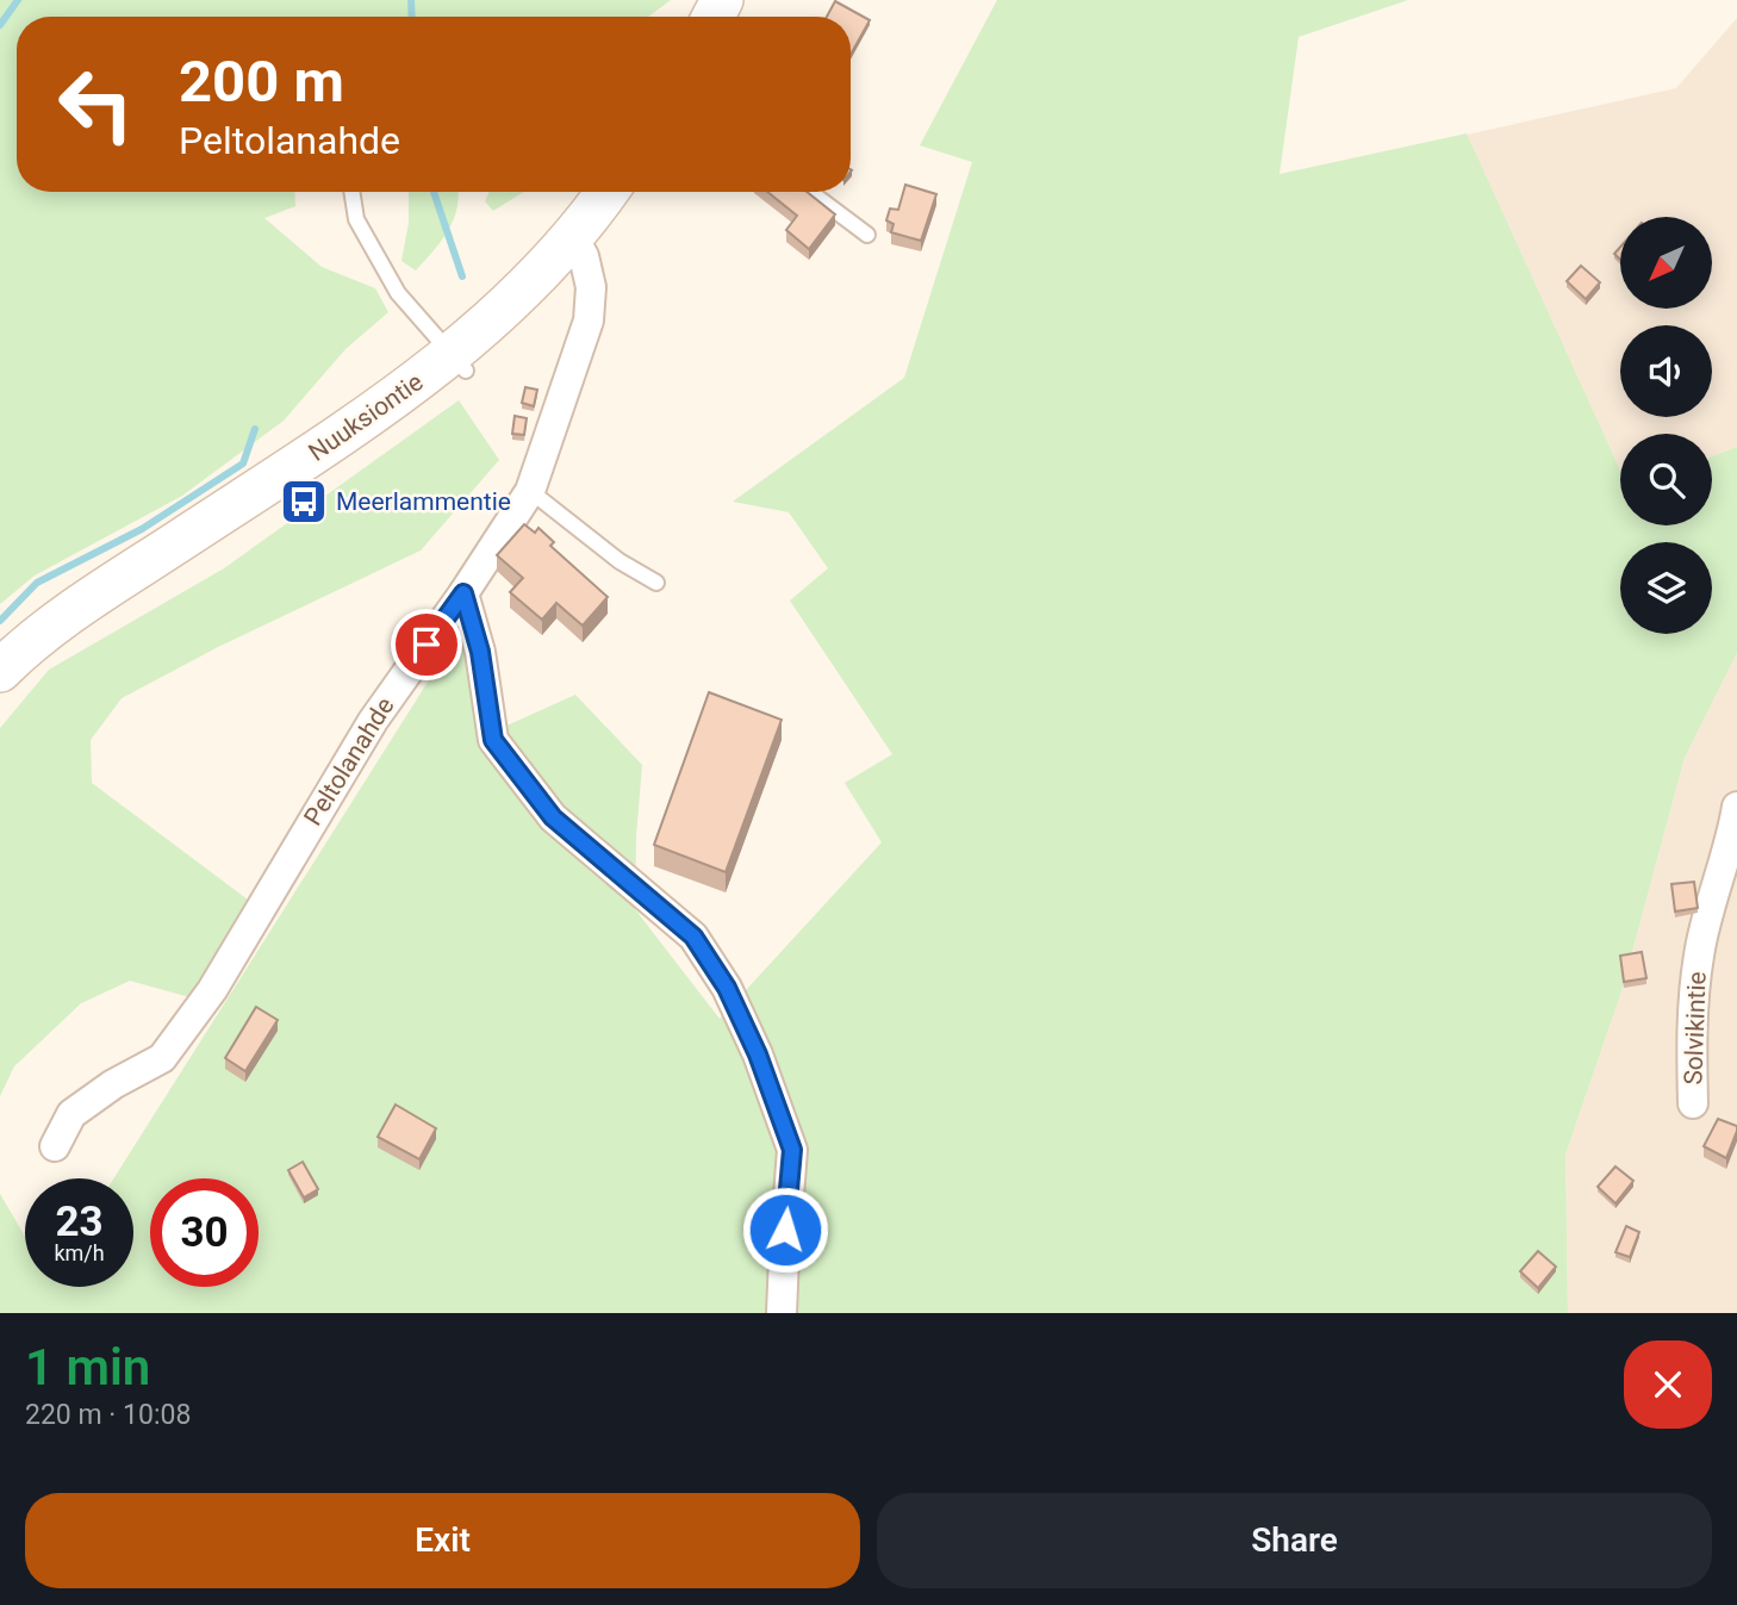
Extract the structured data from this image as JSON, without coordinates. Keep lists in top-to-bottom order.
{
  "streets": {
    "street": ["Nuuksiontie", "Peltolanahde", "Solvikintie"]
  },
  "crossings": [
    ["Nuuksiontie", "Peltolanahde"]
  ],
  "places": {
    "bus stop": ["Meerlammentie"]
  },
  "north": "bottom left",
  "page": {
    "turn": ["200 m", "Peltolanahde"],
    "speed": "23 km/h",
    "limit": "30",
    "heading": ["1 min", "220 m · 10:08"],
    "buttons": ["Exit", "Share"]
  }
}
